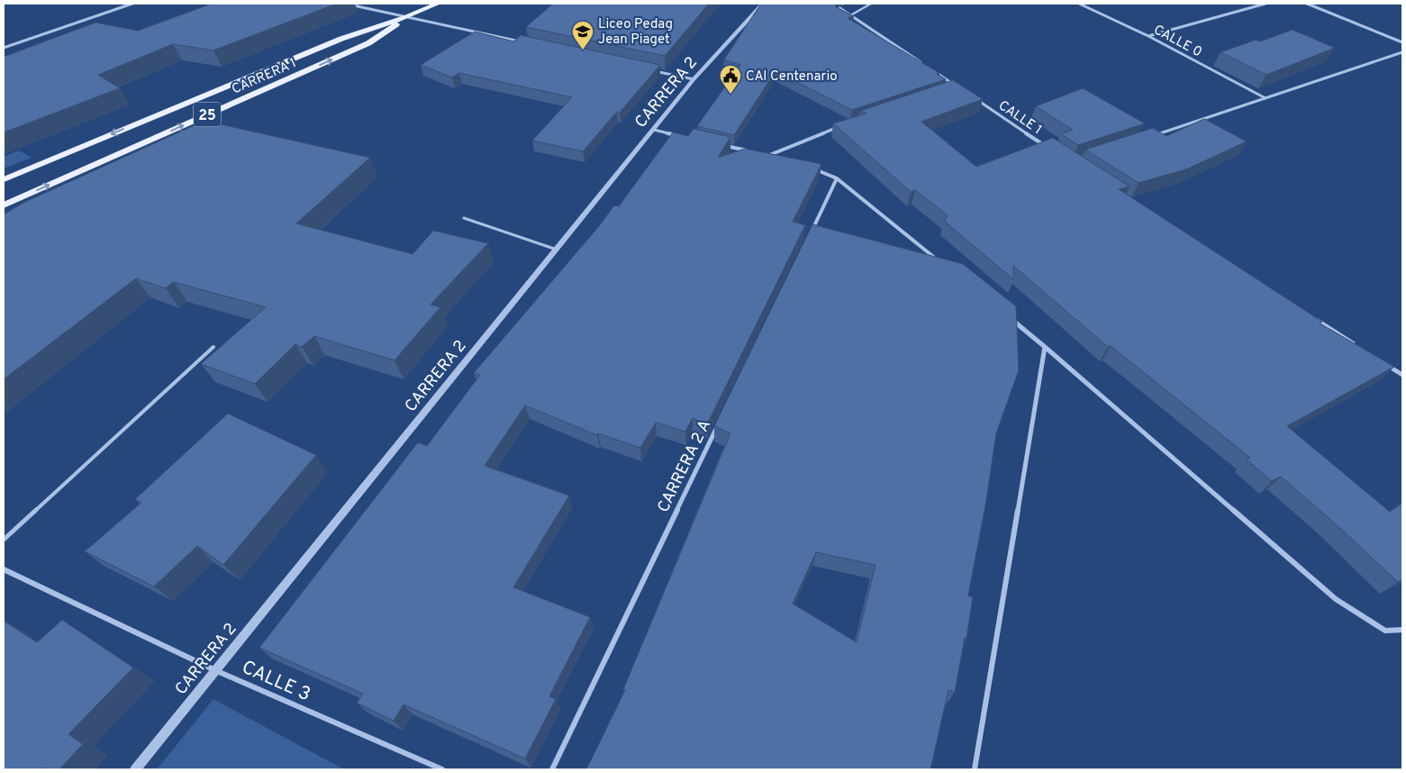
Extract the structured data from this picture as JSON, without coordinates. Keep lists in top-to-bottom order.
{
  "streets": {
    "main road": ["CARRERA 1", "25"],
    "street": [
      "CALLE 0",
      "CARRERA 2",
      "CALLE 1",
      "CARRERA 2 A",
      "CALLE 3"
    ]
  },
  "crossings": [
    ["CARRERA 2", "CALLE 3"]
  ],
  "places": {
    "school or university": ["Liceo Pedag Jean Piaget"],
    "public building": ["CAI Centenario"]
  }
}
